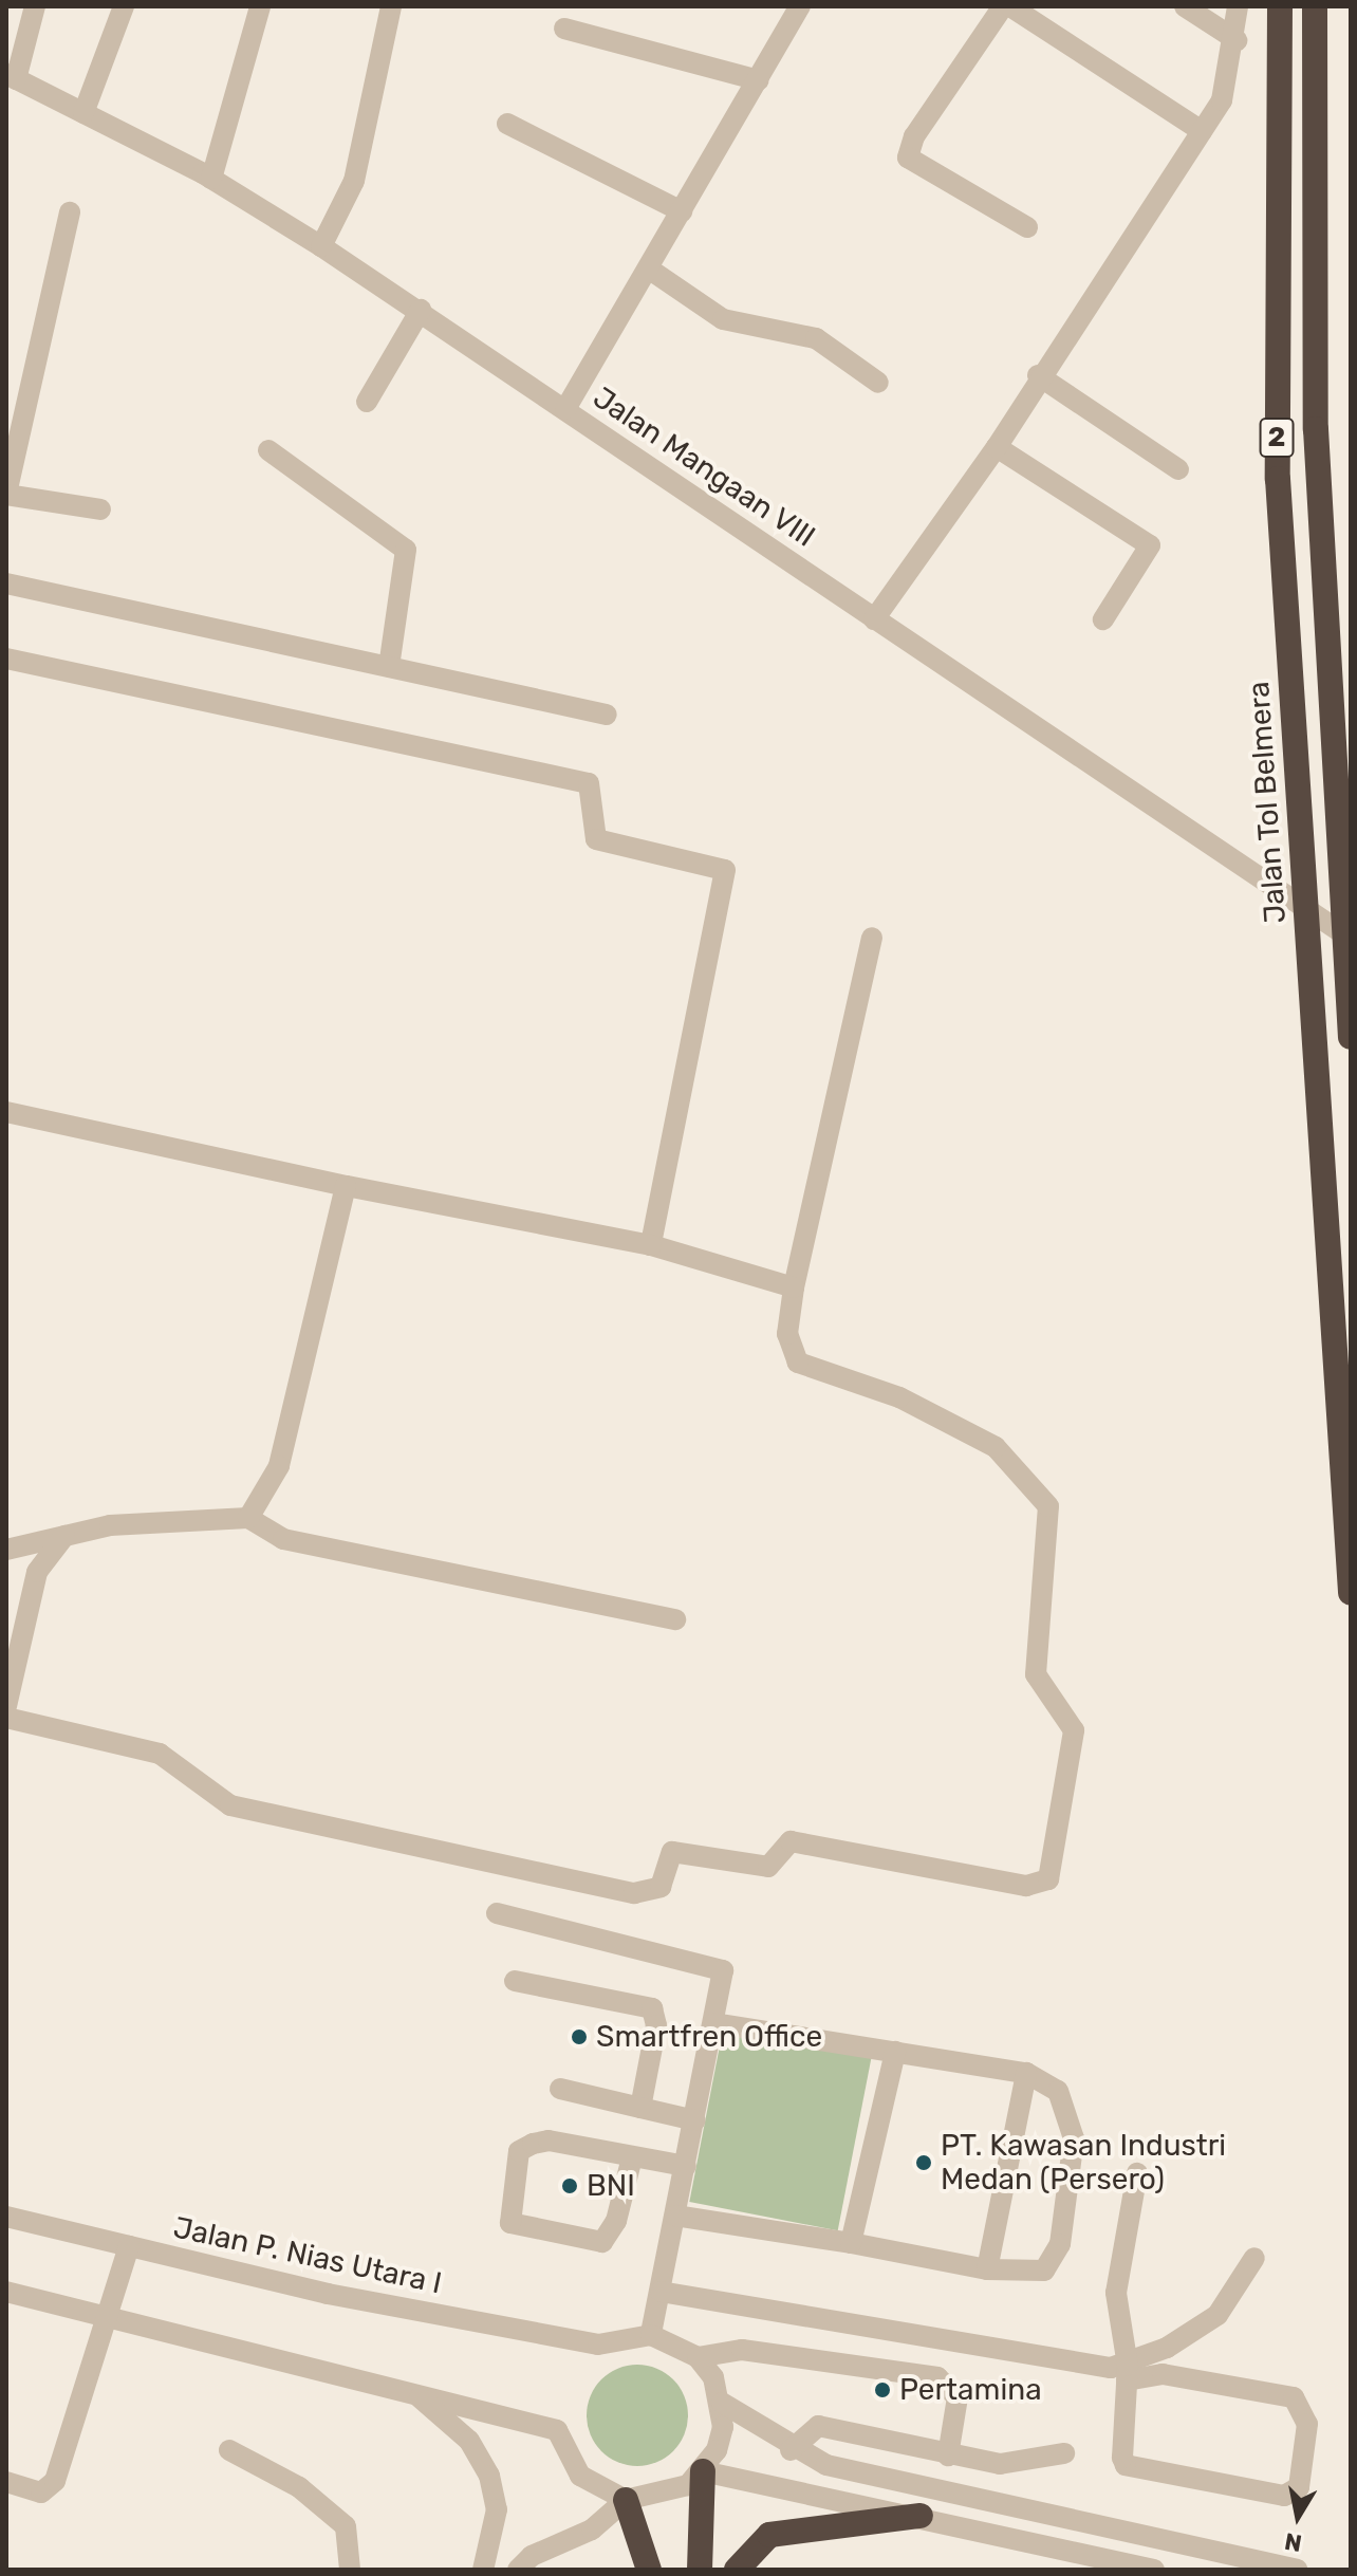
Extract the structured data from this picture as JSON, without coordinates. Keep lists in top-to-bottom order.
{
  "streets": {
    "highway": ["2", "Jalan Tol Belmera"],
    "street": ["Jalan Mangaan VIII", "Jalan P. Nias Utara I"]
  },
  "places": [
    "Smartfren Office",
    "PT. Kawasan Industri Medan (Persero)",
    "BNI",
    "Pertamina"
  ],
  "north": "bottom"
}
